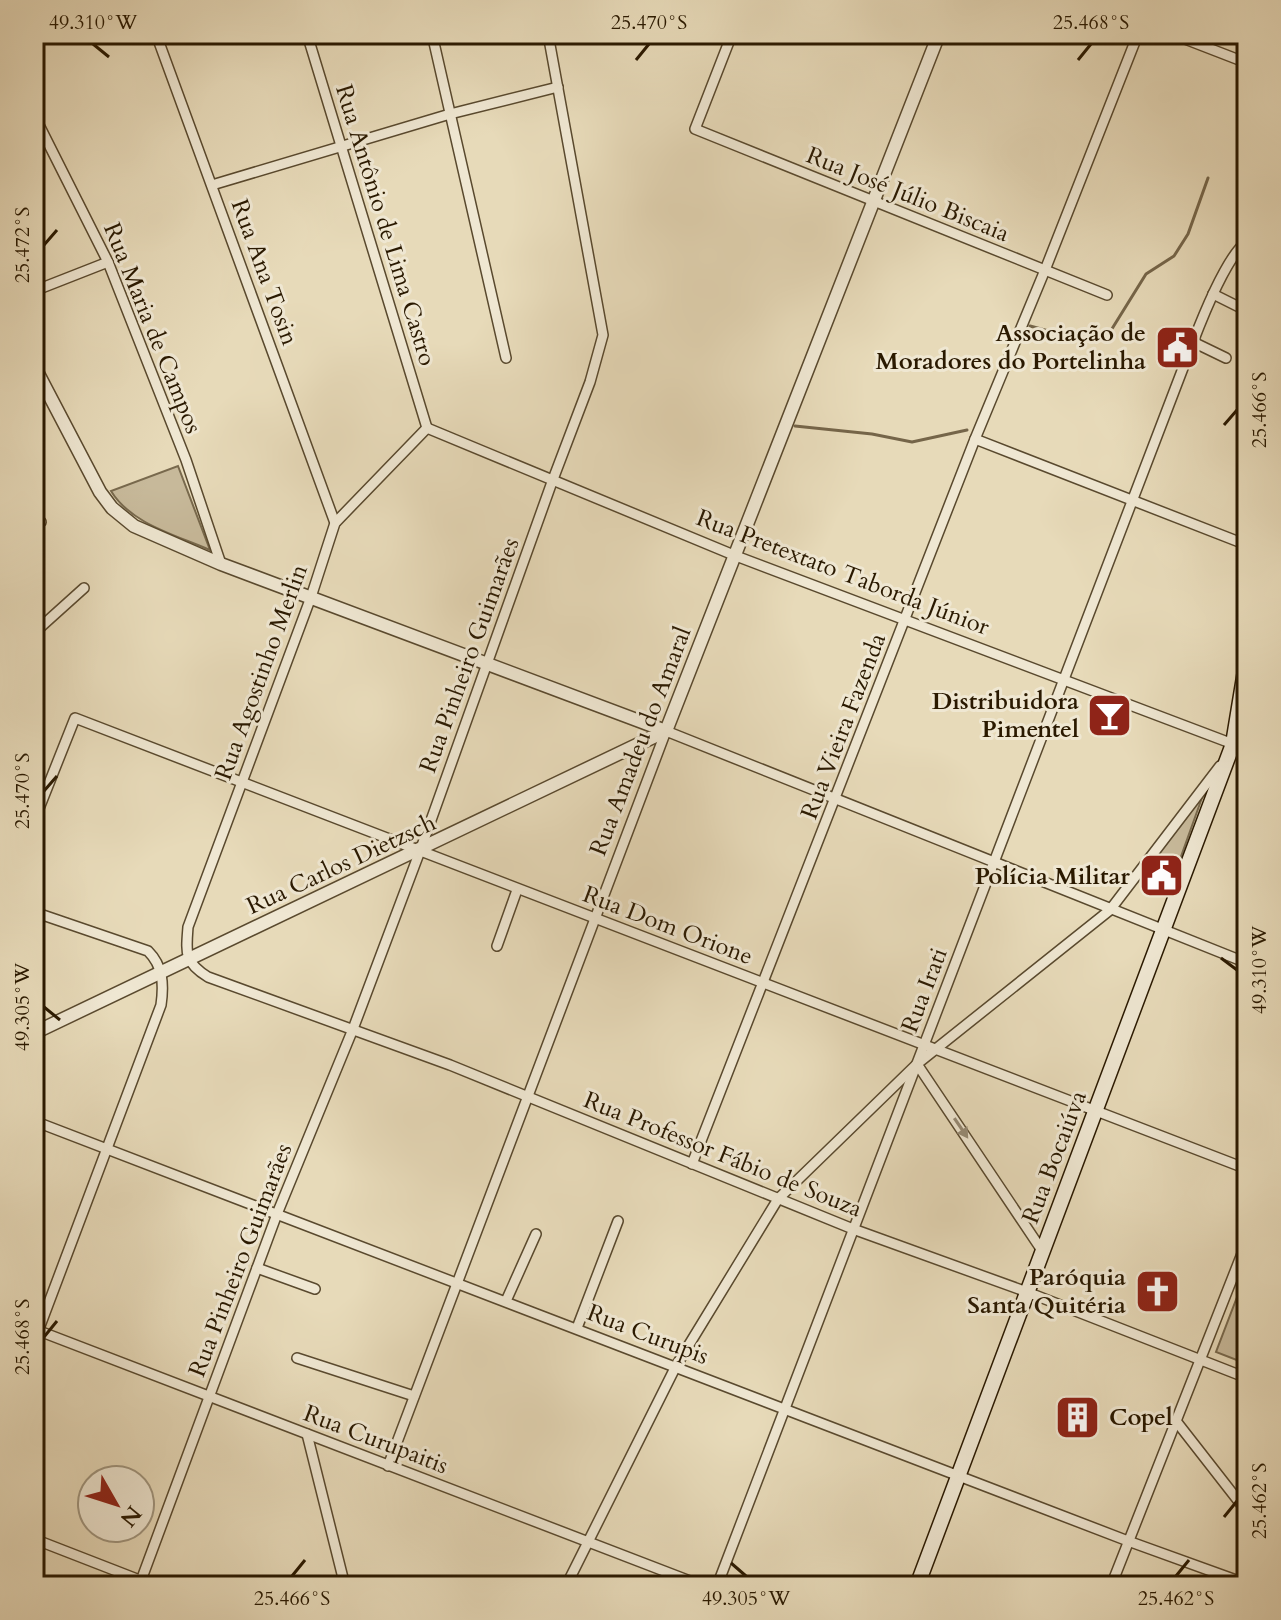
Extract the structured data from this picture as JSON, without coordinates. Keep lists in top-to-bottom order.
{
  "streets": {
    "main road": ["Rua Bocaiúva"],
    "street": [
      "Rua José Júlio Biscaia",
      "Rua Antônio de Lima Castro",
      "Rua Ana Tosin",
      "Rua Maria de Campos",
      "Rua Pretextato Taborda Júnior",
      "Rua Pinheiro Guimarães",
      "Rua Agostinho Merlin",
      "Rua Vieira Fazenda",
      "Rua Amadeu do Amaral",
      "Rua Carlos Dietzsch",
      "Rua Dom Orione",
      "Rua Irati",
      "Rua Professor Fábio de Souza",
      "Rua Curupis",
      "Rua Curupaitis"
    ]
  },
  "crossings": [
    ["Rua José Júlio Biscaia", "Rua Vieira Fazenda"],
    ["Rua José Júlio Biscaia", "Rua Amadeu do Amaral"],
    ["Rua Antônio de Lima Castro", "Rua Pretextato Taborda Júnior"],
    ["Rua Antônio de Lima Castro", "Rua Agostinho Merlin"],
    ["Rua Ana Tosin", "Rua Agostinho Merlin"],
    ["Rua Pretextato Taborda Júnior", "Rua Pinheiro Guimarães"],
    ["Rua Pretextato Taborda Júnior", "Rua Agostinho Merlin"],
    ["Rua Pretextato Taborda Júnior", "Rua Vieira Fazenda"],
    ["Rua Pretextato Taborda Júnior", "Rua Amadeu do Amaral"],
    ["Rua Pretextato Taborda Júnior", "Rua Irati"],
    ["Rua Pretextato Taborda Júnior", "Rua Bocaiúva"],
    ["Rua Pinheiro Guimarães", "Rua Carlos Dietzsch"],
    ["Rua Pinheiro Guimarães", "Rua Dom Orione"],
    ["Rua Pinheiro Guimarães", "Rua Professor Fábio de Souza"],
    ["Rua Pinheiro Guimarães", "Rua Curupis"],
    ["Rua Pinheiro Guimarães", "Rua Curupaitis"],
    ["Rua Agostinho Merlin", "Rua Carlos Dietzsch"],
    ["Rua Agostinho Merlin", "Rua Dom Orione"],
    ["Rua Agostinho Merlin", "Rua Professor Fábio de Souza"],
    ["Rua Vieira Fazenda", "Rua Dom Orione"],
    ["Rua Vieira Fazenda", "Rua Professor Fábio de Souza"],
    ["Rua Amadeu do Amaral", "Rua Carlos Dietzsch"],
    ["Rua Amadeu do Amaral", "Rua Dom Orione"],
    ["Rua Amadeu do Amaral", "Rua Professor Fábio de Souza"],
    ["Rua Amadeu do Amaral", "Rua Curupis"],
    ["Rua Amadeu do Amaral", "Rua Curupaitis"],
    ["Rua Carlos Dietzsch", "Rua Dom Orione"],
    ["Rua Carlos Dietzsch", "Rua Professor Fábio de Souza"],
    ["Rua Dom Orione", "Rua Irati"],
    ["Rua Dom Orione", "Rua Bocaiúva"],
    ["Rua Irati", "Rua Professor Fábio de Souza"],
    ["Rua Irati", "Rua Curupis"],
    ["Rua Professor Fábio de Souza", "Rua Bocaiúva"],
    ["Rua Bocaiúva", "Rua Curupis"]
  ],
  "places": {
    "public building": ["Associação de Moradores do Portelinha", "Polícia Militar"],
    "bar": ["Distribuidora Pimentel"],
    "church": ["Paróquia Santa Quitéria"],
    "building": ["Copel"]
  },
  "north": "bottom right",
  "coordinates": [
    "49.310°W",
    "25.470°S",
    "25.468°S",
    "25.472°S",
    "25.466°S",
    "49.305°W",
    "25.462°S"
  ]
}
